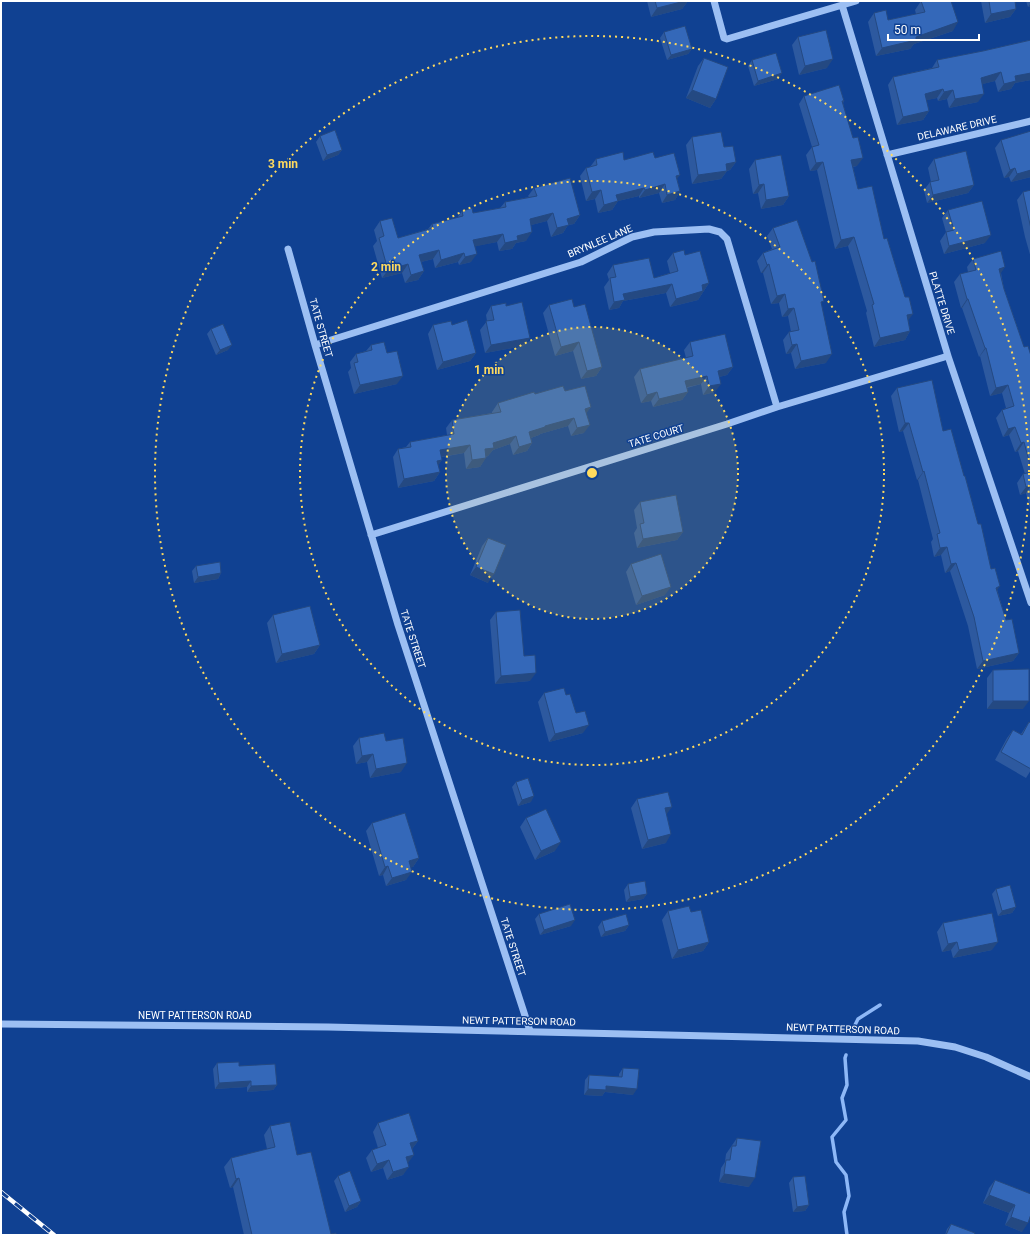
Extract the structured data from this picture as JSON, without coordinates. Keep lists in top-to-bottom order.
{
  "streets": {
    "street": [
      "DELAWARE DRIVE",
      "BRYNLEE LANE",
      "PLATTE DRIVE",
      "TATE STREET",
      "TATE COURT",
      "NEWT PATTERSON ROAD"
    ]
  },
  "crossings": [
    ["DELAWARE DRIVE", "PLATTE DRIVE"],
    ["BRYNLEE LANE", "TATE STREET"],
    ["BRYNLEE LANE", "TATE COURT"],
    ["PLATTE DRIVE", "TATE COURT"],
    ["TATE STREET", "TATE COURT"],
    ["TATE STREET", "NEWT PATTERSON ROAD"]
  ],
  "scale_bar": "50 m",
  "rings": ["3 min", "2 min", "1 min"]
}
